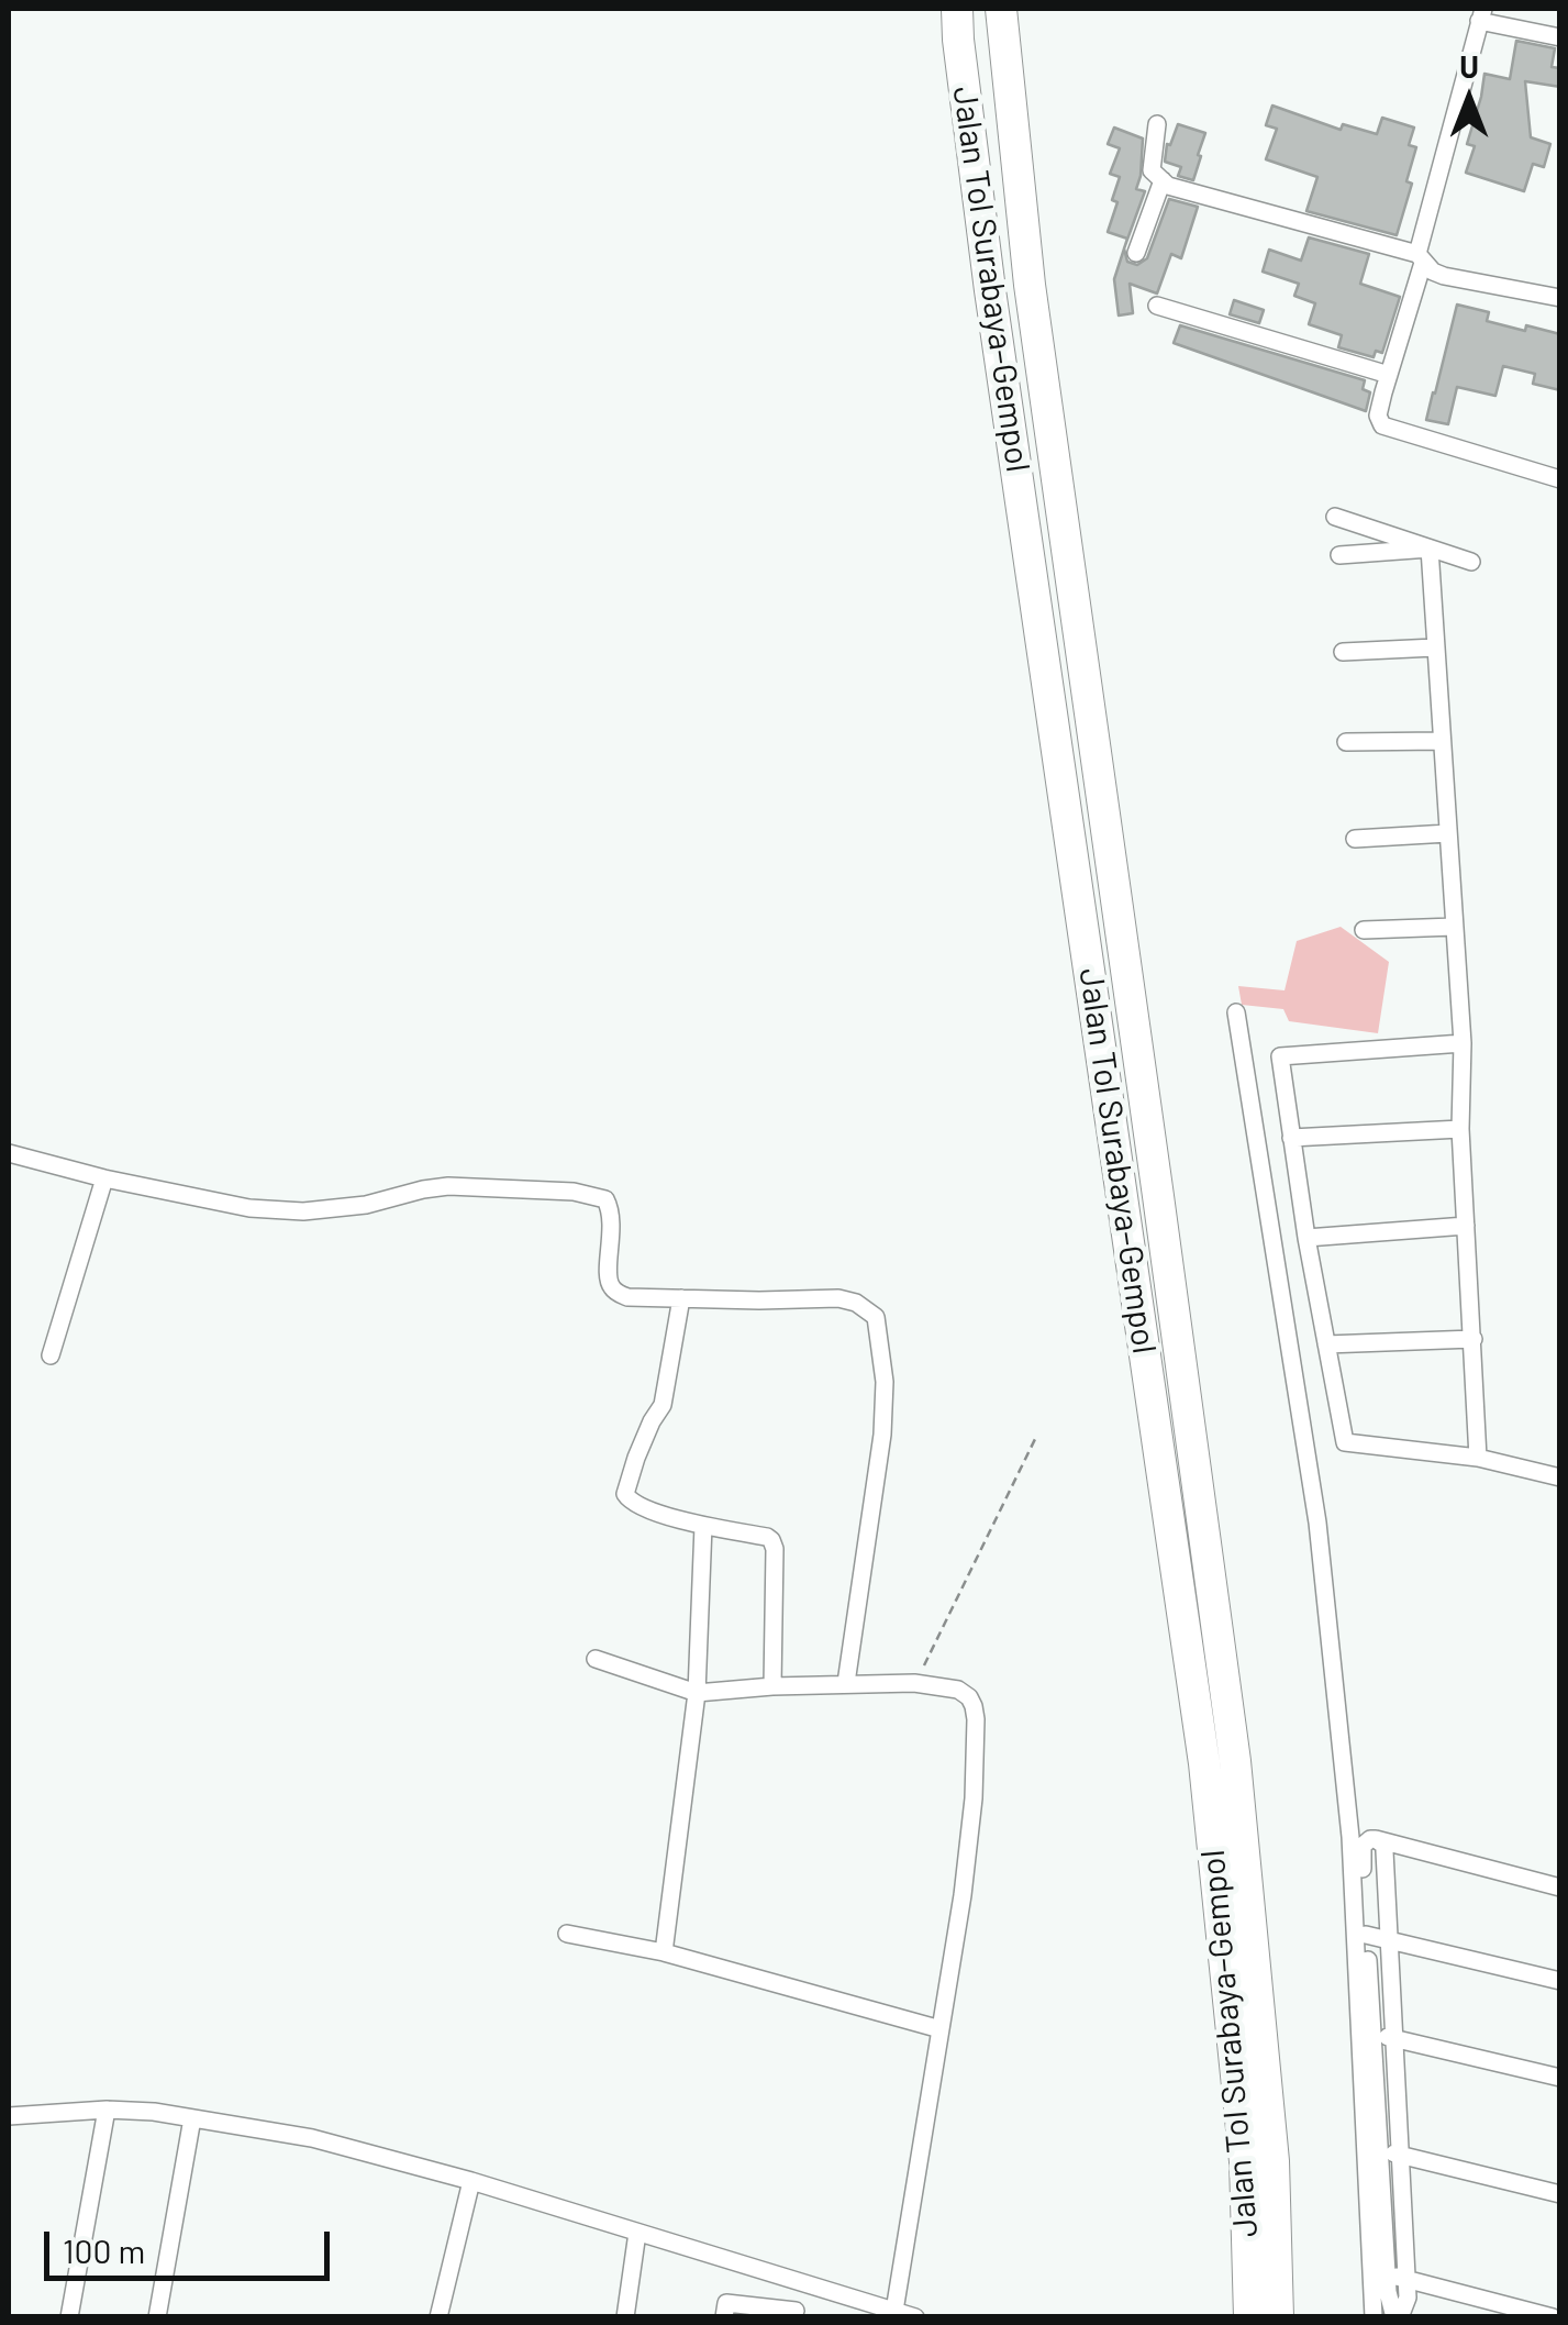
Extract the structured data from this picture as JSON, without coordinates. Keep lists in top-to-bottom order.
{
  "streets": {
    "highway": ["Jalan Tol Surabaya–Gempol"]
  },
  "scale_bar": "100 m",
  "north": "top"
}
